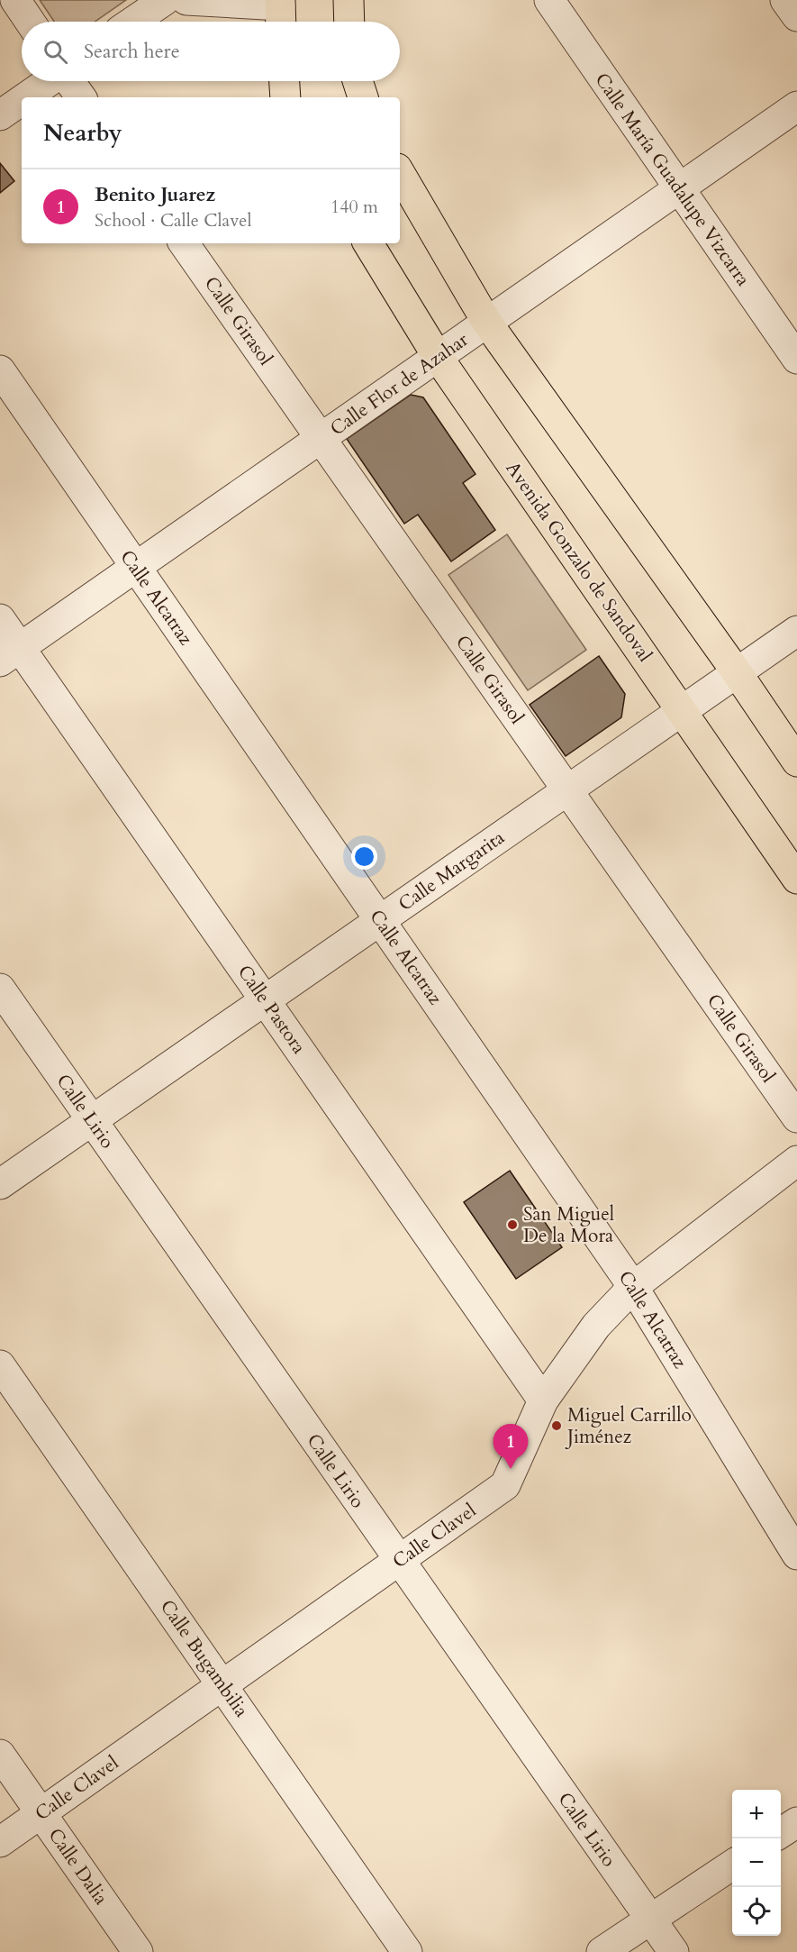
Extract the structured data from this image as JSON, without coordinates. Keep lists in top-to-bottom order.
{
  "streets": {
    "main road": ["Avenida Gonzalo de Sandoval"],
    "street": [
      "Calle María Guadalupe Vizcarra",
      "Calle Girasol",
      "Calle Flor de Azahar",
      "Calle Alcatraz",
      "Calle Margarita",
      "Calle Pastora",
      "Calle Lirio",
      "Calle Clavel",
      "Calle Bugambilia",
      "Calle Dalia"
    ]
  },
  "crossings": [
    ["Calle María Guadalupe Vizcarra", "Calle Flor de Azahar"],
    ["Calle Girasol", "Calle Flor de Azahar"],
    ["Calle Girasol", "Calle Margarita"],
    ["Calle Flor de Azahar", "Avenida Gonzalo de Sandoval"],
    ["Calle Flor de Azahar", "Calle Alcatraz"],
    ["Calle Flor de Azahar", "Calle Pastora"],
    ["Avenida Gonzalo de Sandoval", "Calle Margarita"],
    ["Calle Alcatraz", "Calle Margarita"],
    ["Calle Alcatraz", "Calle Clavel"],
    ["Calle Margarita", "Calle Pastora"],
    ["Calle Margarita", "Calle Lirio"],
    ["Calle Pastora", "Calle Clavel"],
    ["Calle Lirio", "Calle Clavel"],
    ["Calle Clavel", "Calle Bugambilia"],
    ["Calle Clavel", "Calle Dalia"]
  ],
  "places": ["San Miguel De la Mora", "Miguel Carrillo Jiménez"],
  "page": {
    "search": "Search here",
    "heading": "Nearby",
    "list": [
      {
        "mark": "1",
        "name": "Benito Juarez",
        "note": "School · Calle Clavel",
        "value": "140 m"
      }
    ],
    "pins": "1",
    "map_buttons": ["+", "−"]
  }
}
